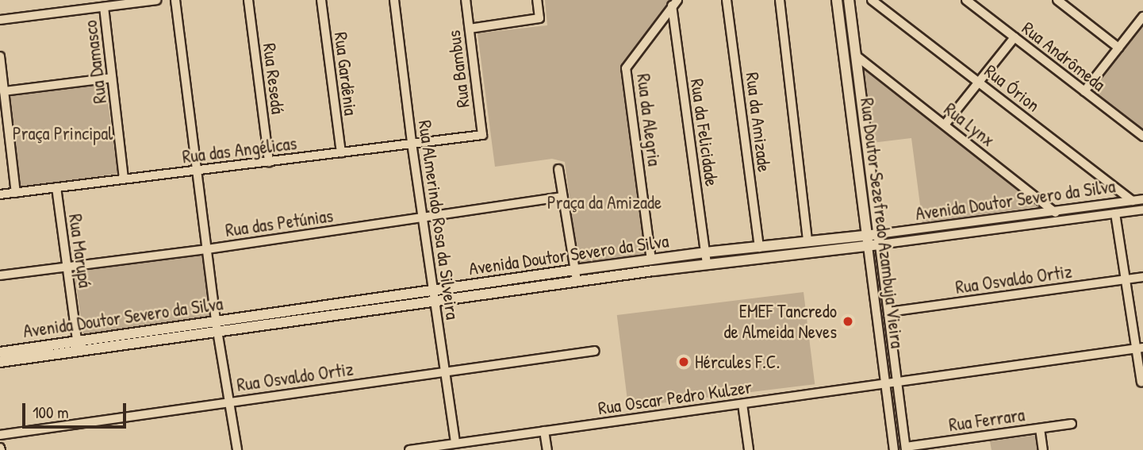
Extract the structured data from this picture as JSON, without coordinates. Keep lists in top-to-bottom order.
{
  "streets": {
    "main road": ["Avenida Doutor Severo da Silva", "Rua Doutor Sezefredo Azambuja Vieira"],
    "street": [
      "Rua Andrômeda",
      "Rua Damasco",
      "Rua Bambus",
      "Rua Gardênia",
      "Rua Resedá",
      "Rua Órion",
      "Rua da Alegria",
      "Rua da Amizade",
      "Rua Lynx",
      "Rua da Felicidade",
      "Rua das Angélicas",
      "Rua Almerindo Rosa da Silveira",
      "Rua das Petúnias",
      "Rua Marupá",
      "Rua Osvaldo Ortiz",
      "Rua Oscar Pedro Kulzer",
      "Rua Ferrara"
    ]
  },
  "crossings": [
    ["Rua Damasco", "Rua das Angélicas"],
    ["Rua Bambus", "Rua das Angélicas"],
    ["Rua Gardênia", "Rua das Angélicas"],
    ["Rua Resedá", "Rua das Angélicas"],
    ["Rua Órion", "Avenida Doutor Severo da Silva"],
    ["Rua da Alegria", "Rua da Felicidade"],
    ["Rua da Alegria", "Avenida Doutor Severo da Silva"],
    ["Rua da Amizade", "Avenida Doutor Severo da Silva"],
    ["Rua Lynx", "Avenida Doutor Severo da Silva"],
    ["Rua Lynx", "Rua Doutor Sezefredo Azambuja Vieira"],
    ["Rua da Felicidade", "Avenida Doutor Severo da Silva"],
    ["Rua das Angélicas", "Rua Almerindo Rosa da Silveira"],
    ["Rua das Angélicas", "Rua Marupá"],
    ["Avenida Doutor Severo da Silva", "Rua Almerindo Rosa da Silveira"],
    ["Avenida Doutor Severo da Silva", "Rua Doutor Sezefredo Azambuja Vieira"],
    ["Avenida Doutor Severo da Silva", "Rua Marupá"],
    ["Rua Almerindo Rosa da Silveira", "Rua das Petúnias"],
    ["Rua Almerindo Rosa da Silveira", "Rua Osvaldo Ortiz"],
    ["Rua Almerindo Rosa da Silveira", "Rua Oscar Pedro Kulzer"],
    ["Rua das Petúnias", "Rua Marupá"],
    ["Rua Doutor Sezefredo Azambuja Vieira", "Rua Osvaldo Ortiz"],
    ["Rua Doutor Sezefredo Azambuja Vieira", "Rua Oscar Pedro Kulzer"],
    ["Rua Doutor Sezefredo Azambuja Vieira", "Rua Ferrara"]
  ],
  "parks": ["Praça Principal", "Praça da Amizade"],
  "places": ["EMEF Tancredo de Almeida Neves", "Hércules F.C."],
  "scale_bar": "100 m"
}
